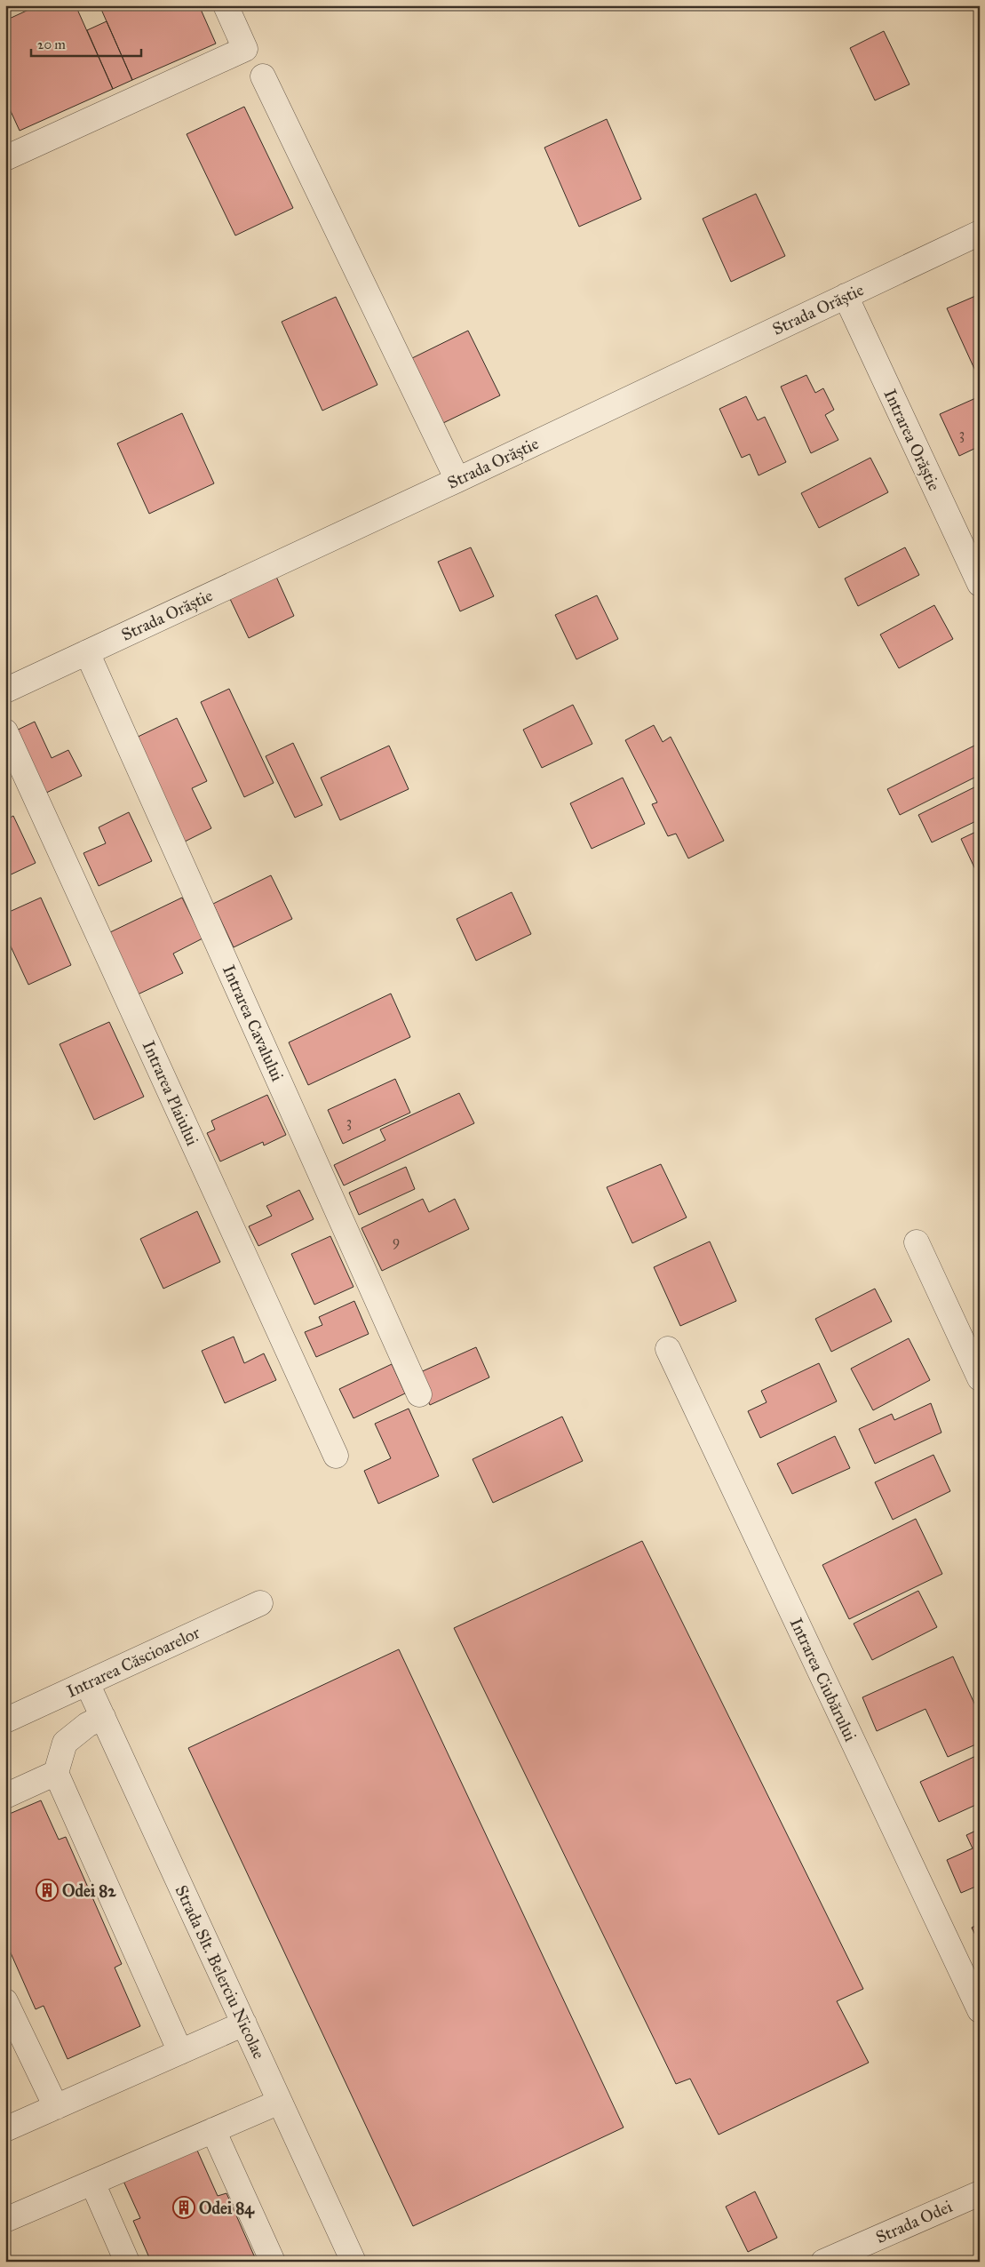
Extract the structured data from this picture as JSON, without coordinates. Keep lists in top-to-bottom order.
{
  "streets": {
    "street": [
      "Strada Orăștie",
      "Intrarea Orăștie",
      "Intrarea Cavalului",
      "Intrarea Plaiului",
      "Intrarea Căscioarelor",
      "Intrarea Ciubărului",
      "Strada Slt. Belerciu Nicolae",
      "Strada Odei"
    ]
  },
  "crossings": [
    ["Strada Orăștie", "Intrarea Orăștie"],
    ["Strada Orăștie", "Intrarea Cavalului"],
    ["Intrarea Căscioarelor", "Strada Slt. Belerciu Nicolae"]
  ],
  "places": {
    "building": ["Odei 82", "Odei 84"]
  },
  "house_numbers": ["3", "3", "9"],
  "scale_bar": "20 m"
}
